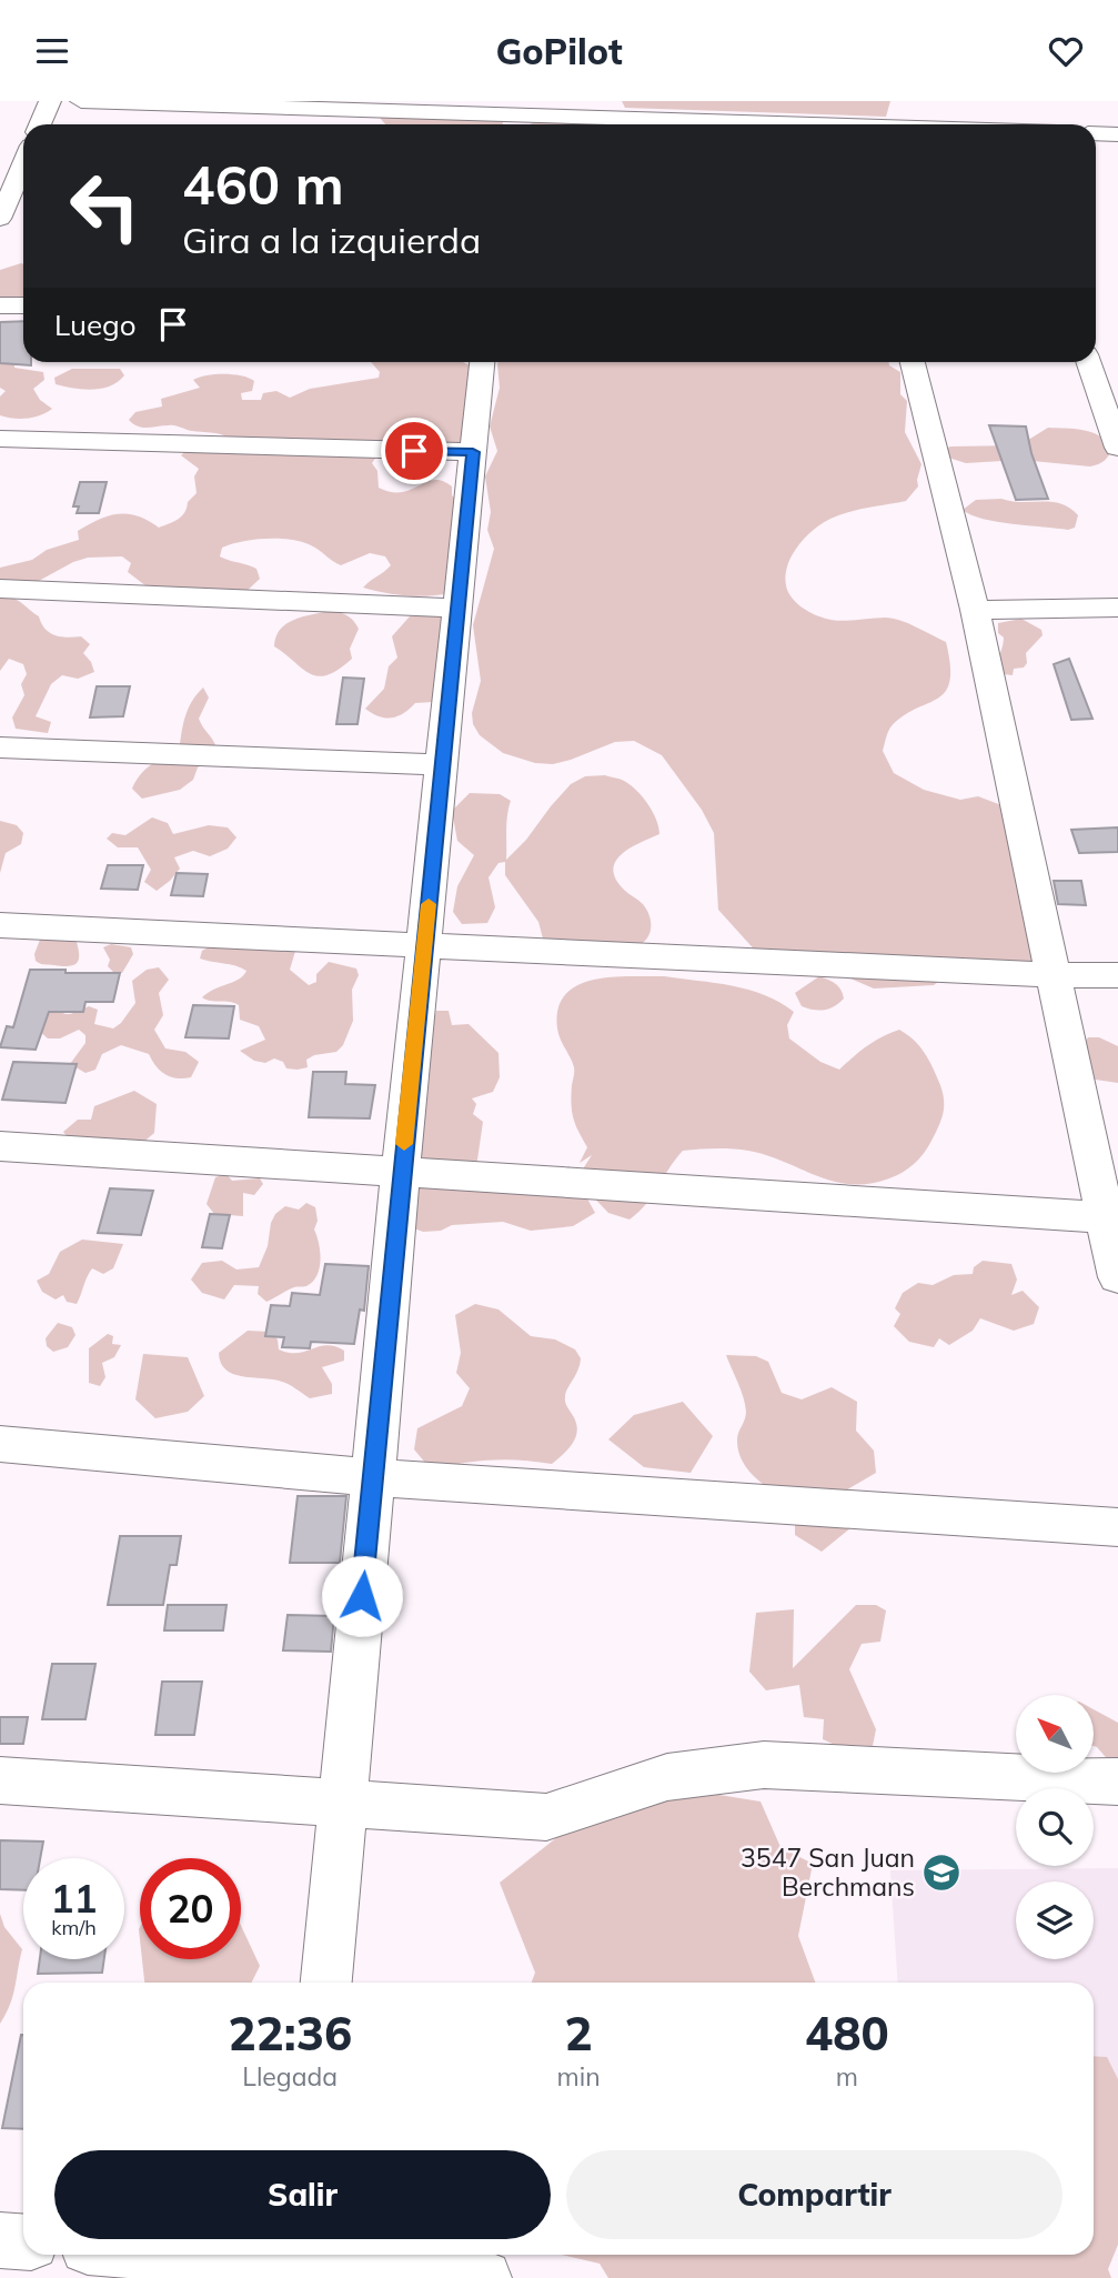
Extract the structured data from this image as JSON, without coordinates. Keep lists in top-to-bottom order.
{
  "places": {
    "school or university": ["3547 San Juan Berchmans"]
  },
  "north": "top left",
  "page": {
    "header": "GoPilot",
    "turn": ["460 m", "Gira a la izquierda"],
    "then": "Luego",
    "speed": "11 km/h",
    "limit": "20",
    "eta": [
      "22:36",
      "Llegada",
      "2",
      "min",
      "480",
      "m"
    ],
    "buttons": ["Salir", "Compartir"]
  }
}
